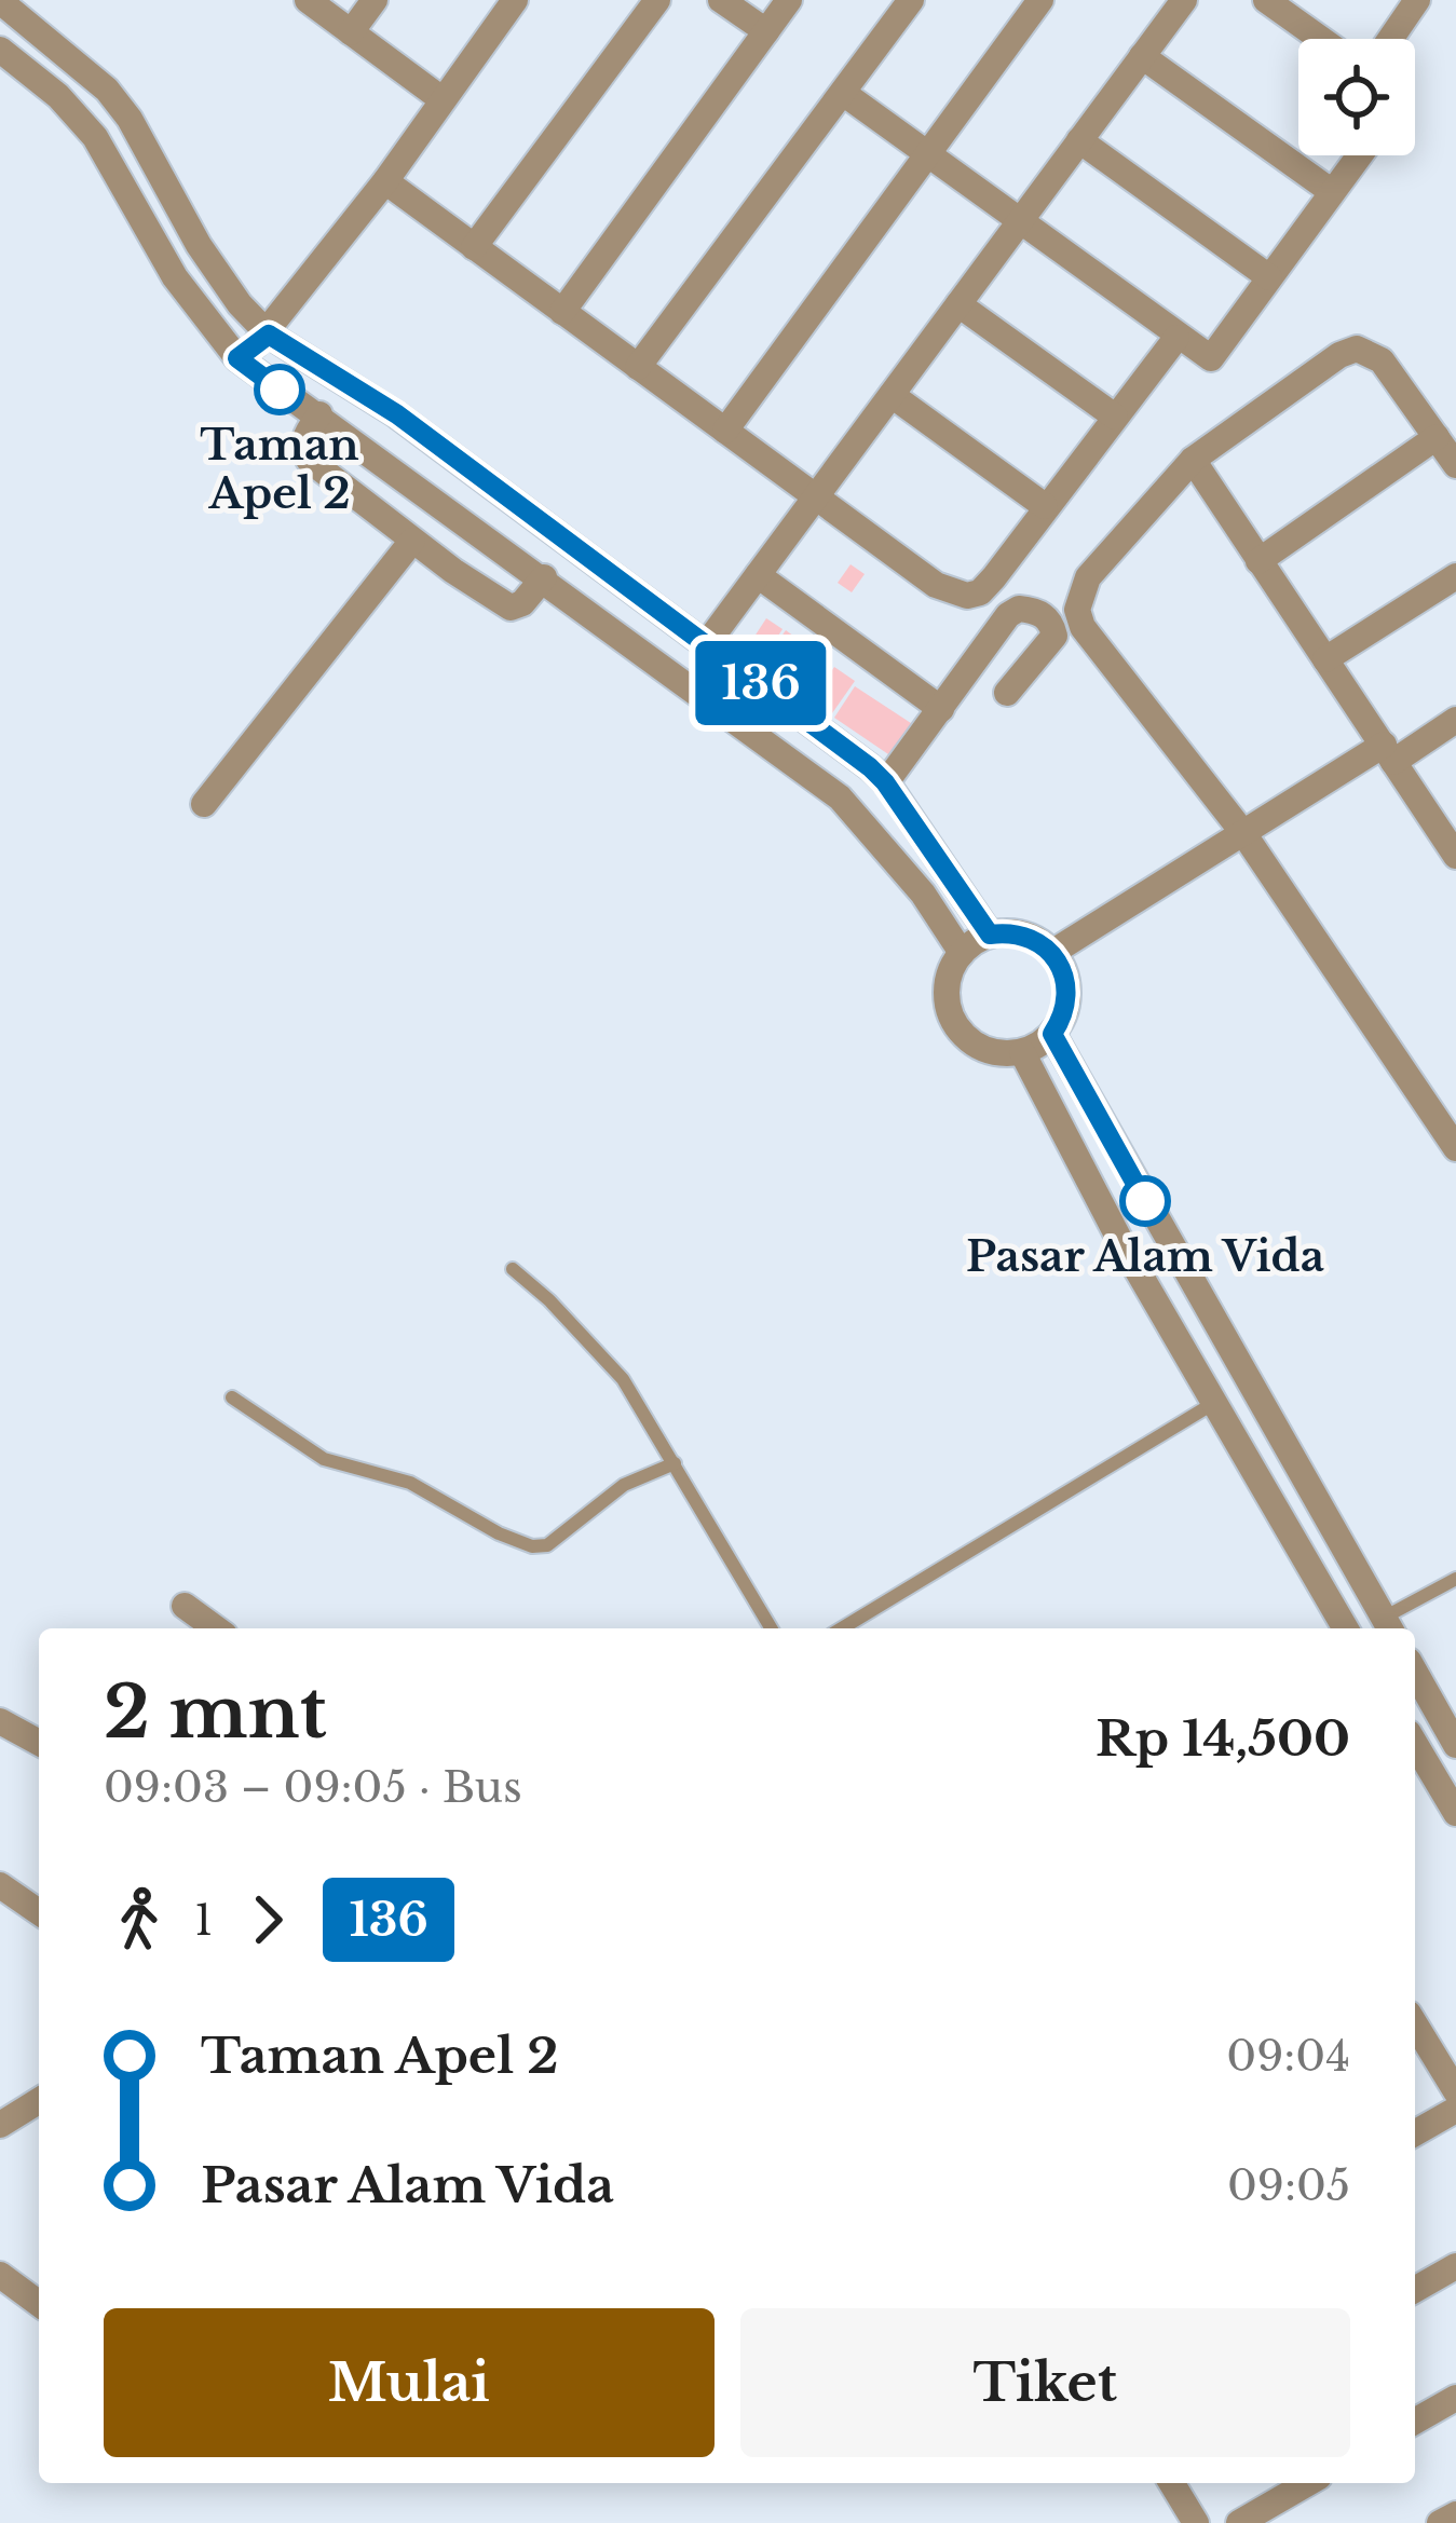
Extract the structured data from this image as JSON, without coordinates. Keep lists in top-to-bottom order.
{
  "places": ["Taman Apel 2", "Pasar Alam Vida"],
  "lines": ["bus line 136"],
  "page": {
    "on_map": "136",
    "heading": ["2 mnt", "09:03 – 09:05 · Bus", "Rp 14,500"],
    "legs": ["1", "136"],
    "list": [
      {
        "name": "Taman Apel 2",
        "value": "09:04"
      },
      {
        "name": "Pasar Alam Vida",
        "value": "09:05"
      }
    ],
    "buttons": ["Mulai", "Tiket"]
  }
}
